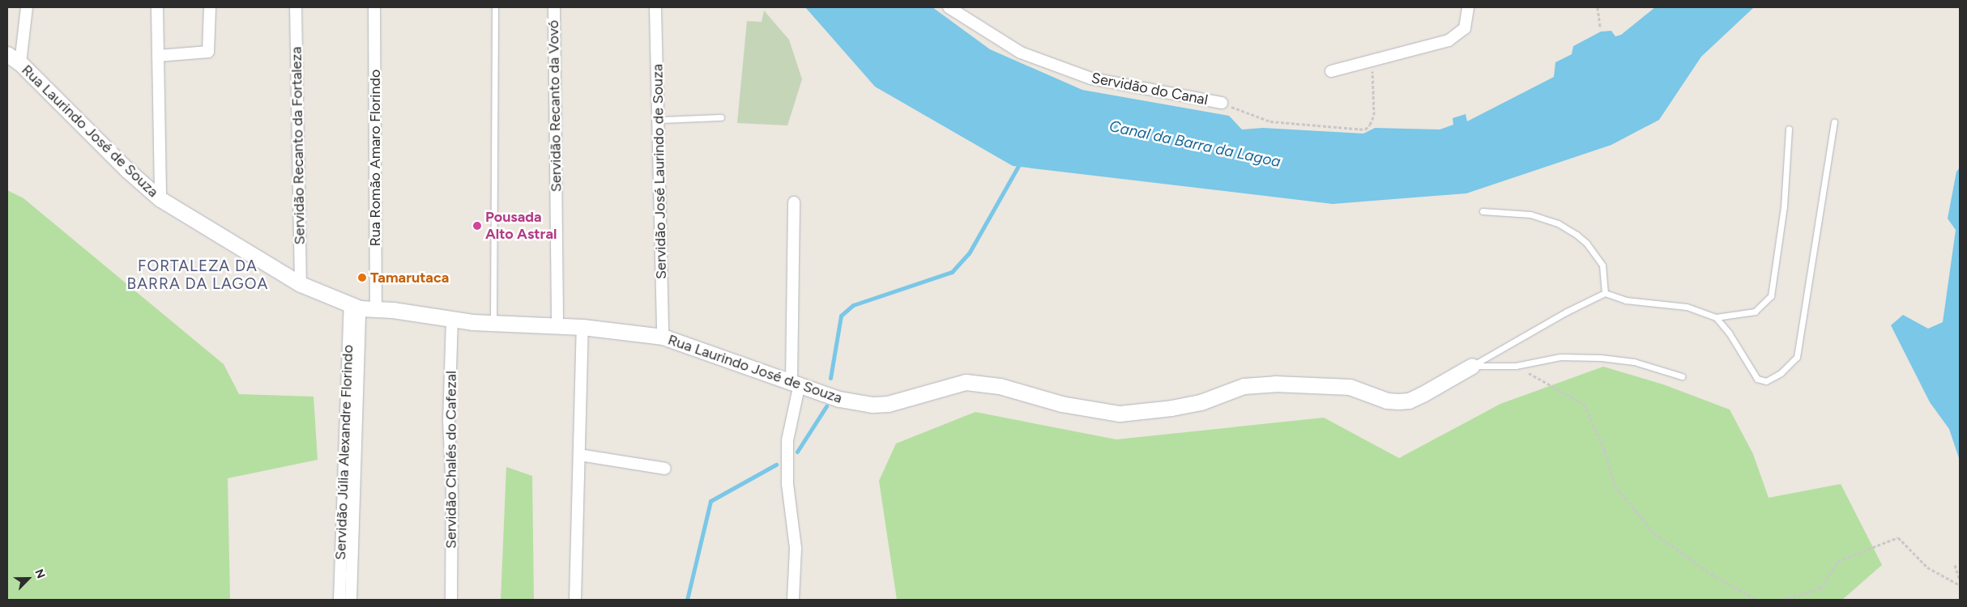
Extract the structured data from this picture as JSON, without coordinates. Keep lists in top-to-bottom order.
{
  "streets": {
    "street": [
      "Servidão do Canal",
      "Servidão Recanto da Vovó",
      "Rua Laurindo José de Souza",
      "Servidão Recanto da Fortaleza",
      "Rua Romão Amaro Florindo",
      "Servidão José Laurindo de Souza",
      "Servidão Júlia Alexandre Florindo",
      "Servidão Chalés do Cafezal"
    ]
  },
  "crossings": [
    ["Servidão Recanto da Vovó", "Rua Laurindo José de Souza"],
    ["Rua Laurindo José de Souza", "Servidão Recanto da Fortaleza"],
    ["Rua Laurindo José de Souza", "Rua Romão Amaro Florindo"],
    ["Rua Laurindo José de Souza", "Servidão José Laurindo de Souza"],
    ["Rua Laurindo José de Souza", "Servidão Júlia Alexandre Florindo"],
    ["Rua Laurindo José de Souza", "Servidão Chalés do Cafezal"]
  ],
  "districts": ["FORTALEZA DA BARRA DA LAGOA"],
  "water": ["Canal da Barra da Lagoa"],
  "places": ["Pousada Alto Astral", "Tamarutaca"],
  "north": "top right"
}
